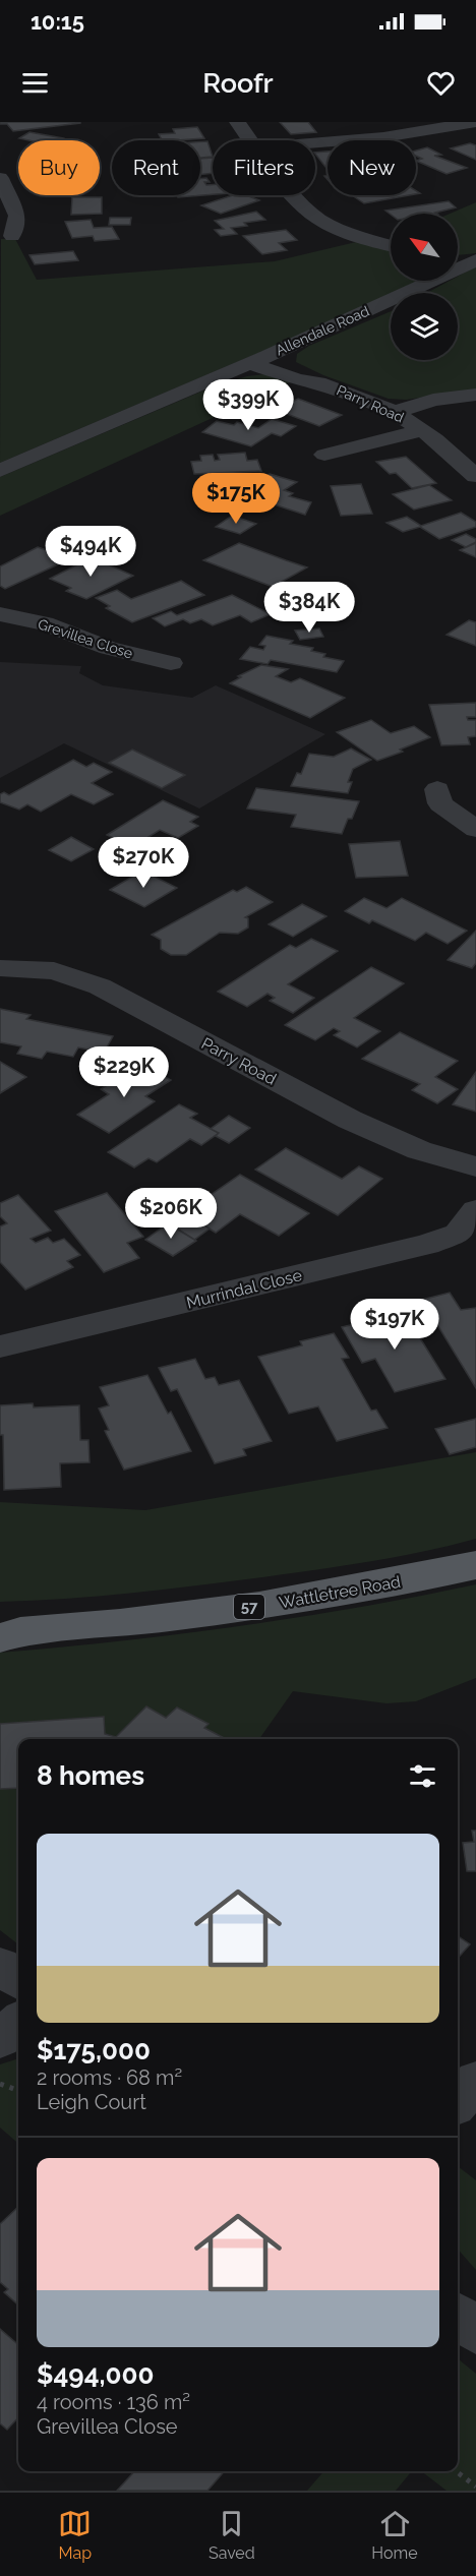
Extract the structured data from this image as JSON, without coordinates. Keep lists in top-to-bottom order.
{
  "streets": {
    "main road": ["Wattletree Road", "57"],
    "street": [
      "Allendale Road",
      "Parry Road",
      "Grevillea Close",
      "Murrindal Close"
    ]
  },
  "crossings": [
    ["Allendale Road", "Parry Road"]
  ],
  "north": "top left",
  "page": {
    "status": "10:15",
    "header": "Roofr",
    "chip": [
      "Buy",
      "Rent",
      "Filters",
      "New"
    ],
    "price": [
      "$399K",
      "$175K",
      "$494K",
      "$384K",
      "$270K",
      "$229K",
      "$206K",
      "$197K"
    ],
    "heading": "8 homes",
    "list": [
      {
        "name": "$175,000",
        "note": "2 rooms · 68 m² · Leigh Court"
      },
      {
        "name": "$494,000",
        "note": "4 rooms · 136 m² · Grevillea Close"
      }
    ],
    "tabs": ["Map", "Saved", "Home"]
  }
}
